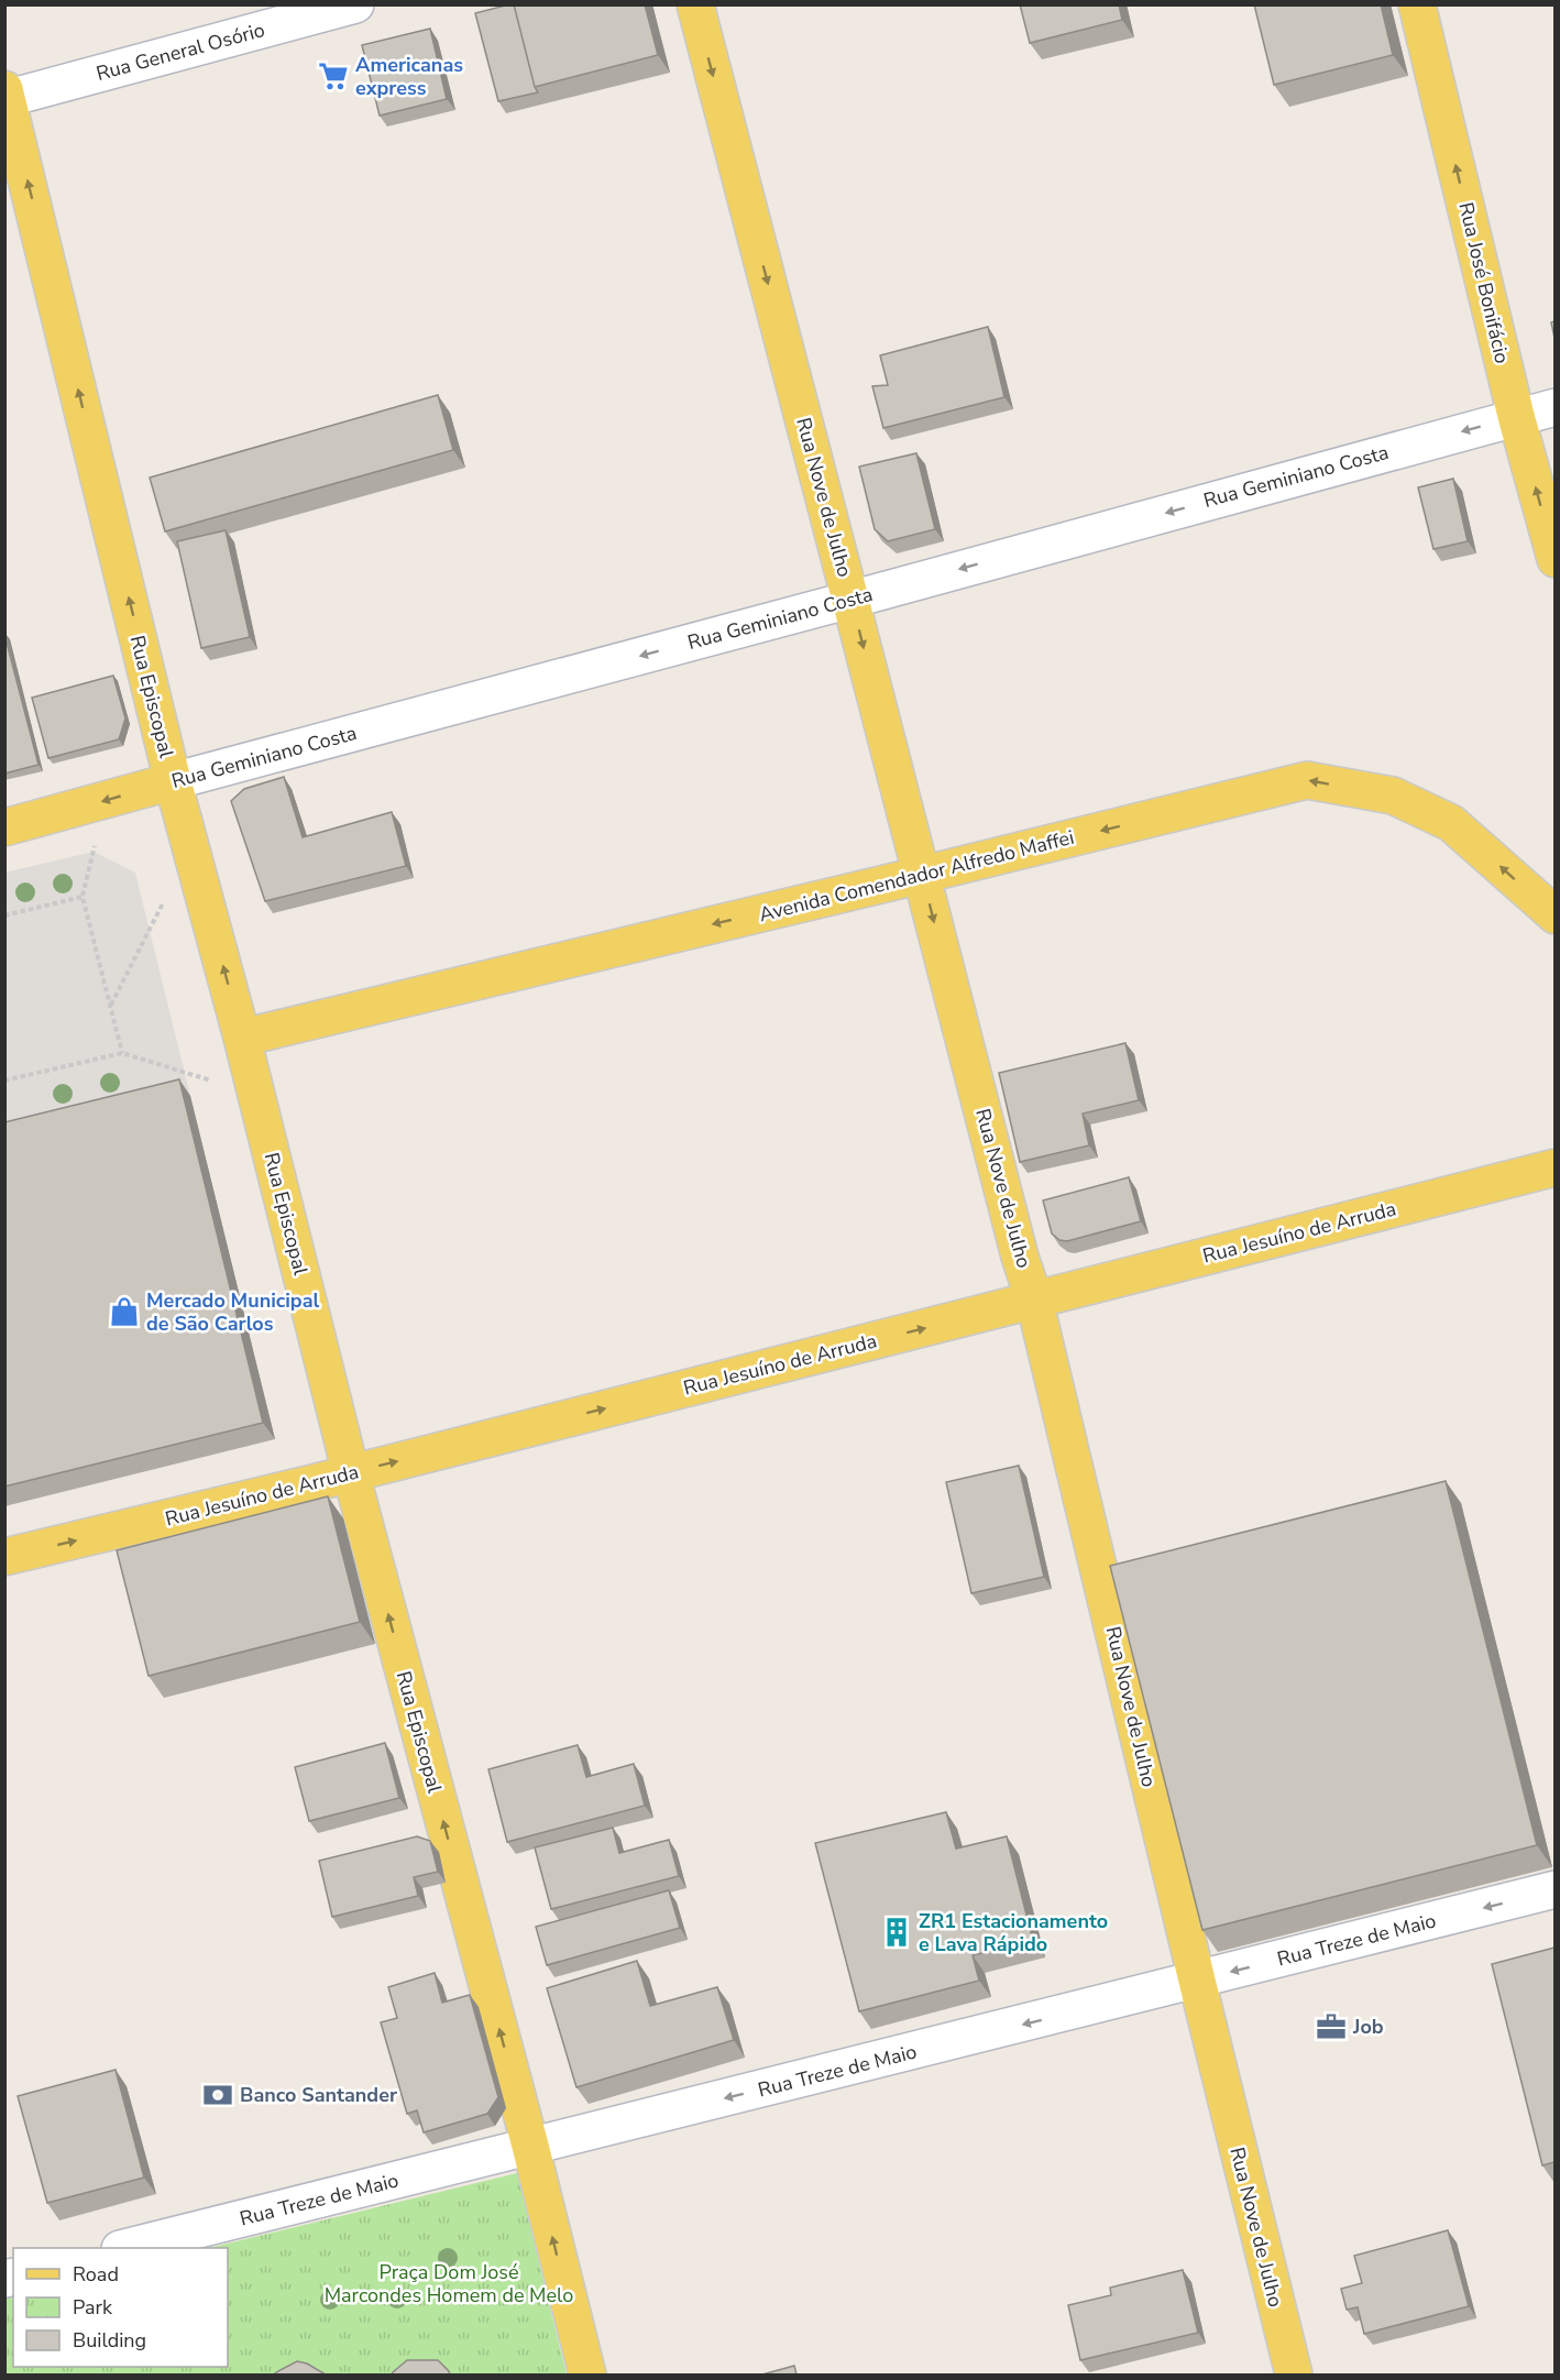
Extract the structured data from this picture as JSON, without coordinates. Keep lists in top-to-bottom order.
{
  "streets": {
    "main road": [
      "Rua José Bonifácio",
      "Rua Geminiano Costa",
      "Rua Nove de Julho",
      "Rua Episcopal",
      "Avenida Comendador Alfredo Maffei",
      "Rua Jesuíno de Arruda"
    ],
    "street": ["Rua General Osório", "Rua Treze de Maio"]
  },
  "crossings": [
    ["Rua General Osório", "Rua Episcopal"],
    ["Rua José Bonifácio", "Rua Geminiano Costa"],
    ["Rua Geminiano Costa", "Rua Nove de Julho"],
    ["Rua Geminiano Costa", "Rua Episcopal"],
    ["Rua Nove de Julho", "Avenida Comendador Alfredo Maffei"],
    ["Rua Nove de Julho", "Rua Jesuíno de Arruda"],
    ["Rua Nove de Julho", "Rua Treze de Maio"],
    ["Rua Episcopal", "Avenida Comendador Alfredo Maffei"],
    ["Rua Episcopal", "Rua Jesuíno de Arruda"],
    ["Rua Episcopal", "Rua Treze de Maio"]
  ],
  "one_way": [
    "Rua José Bonifácio",
    "Rua Geminiano Costa",
    "Rua Nove de Julho",
    "Rua Episcopal",
    "Avenida Comendador Alfredo Maffei",
    "Rua Jesuíno de Arruda",
    "Rua Treze de Maio"
  ],
  "parks": ["Praça Dom José Marcondes Homem de Melo"],
  "places": {
    "supermarket": ["Americanas express"],
    "shop": ["Mercado Municipal de São Carlos"],
    "building": ["ZR1 Estacionamento e Lava Rápido"],
    "office": ["Job"],
    "bank": ["Banco Santander"]
  },
  "legend": ["Road", "Park", "Building"]
}
